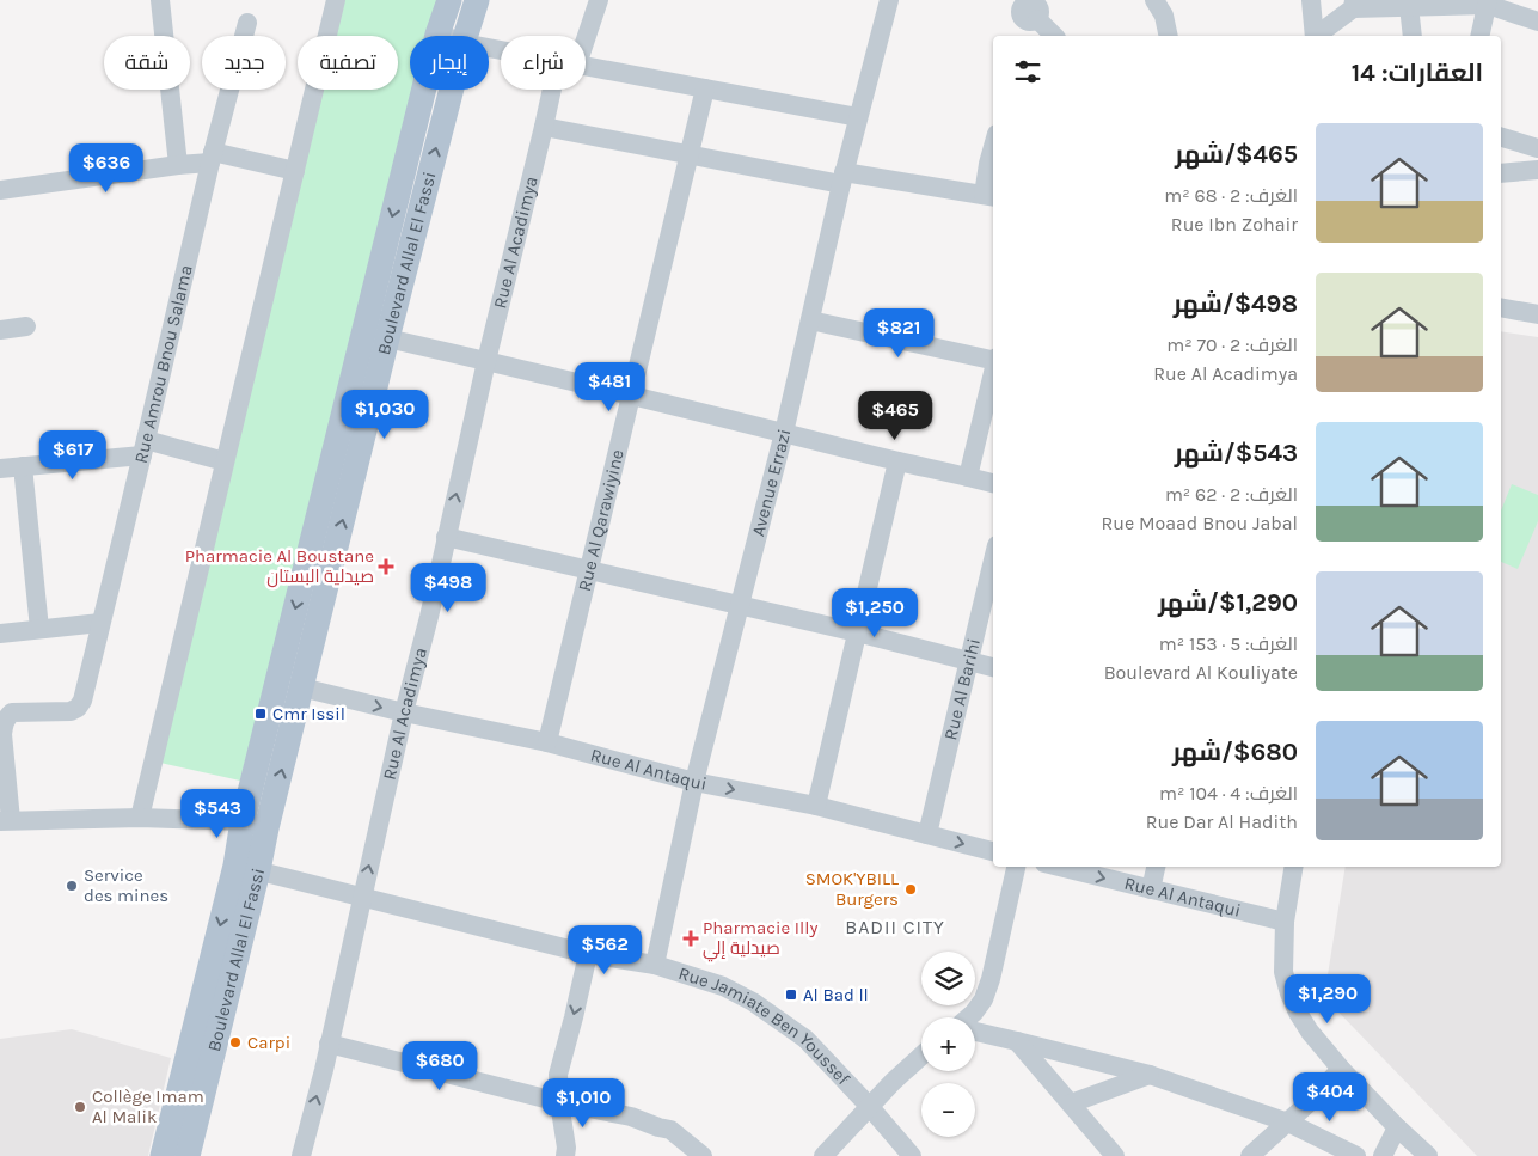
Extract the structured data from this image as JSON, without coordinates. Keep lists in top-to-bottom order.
{
  "streets": {
    "main road": ["Boulevard Allal El Fassi"],
    "street": [
      "Rue Al Acadimya",
      "Rue Amrou Bnou Salama",
      "Avenue Errazi",
      "Rue Al Qarawiyine",
      "Rue Al Barihi",
      "Rue Al Antaqui",
      "Rue Jamiate Ben Youssef"
    ]
  },
  "crossings": [
    ["Rue Al Acadimya", "Rue Al Antaqui"],
    ["Rue Al Acadimya", "Rue Jamiate Ben Youssef"],
    ["Boulevard Allal El Fassi", "Rue Al Antaqui"],
    ["Boulevard Allal El Fassi", "Rue Jamiate Ben Youssef"],
    ["Avenue Errazi", "Rue Al Antaqui"],
    ["Avenue Errazi", "Rue Jamiate Ben Youssef"],
    ["Rue Al Qarawiyine", "Rue Al Antaqui"],
    ["Rue Al Barihi", "Rue Al Antaqui"]
  ],
  "one_way": ["Rue Al Acadimya", "Rue Al Antaqui"],
  "districts": ["BADII CITY"],
  "places": {
    "health": ["Pharmacie Al Boustane صيدلية البستان", "Pharmacie Illy صيدلية إلي"],
    "transit": ["Cmr Issil", "Al Bad ll"],
    "other": [
      "Service des mines",
      "SMOK'YBILL Burgers",
      "Carpi",
      "Collège Imam Al Malik"
    ]
  },
  "page": {
    "chip": [
      "شراء",
      "إيجار",
      "تصفية",
      "جديد",
      "شقة"
    ],
    "heading": "العقارات: 14",
    "list": [
      {
        "name": "$465/شهر",
        "note": "الغرف: 2 · 68 m² · Rue Ibn Zohair"
      },
      {
        "name": "$498/شهر",
        "note": "الغرف: 2 · 70 m² · Rue Al Acadimya"
      },
      {
        "name": "$543/شهر",
        "note": "الغرف: 2 · 62 m² · Rue Moaad Bnou Jabal"
      },
      {
        "name": "$1,290/شهر",
        "note": "الغرف: 5 · 153 m² · Boulevard Al Kouliyate"
      },
      {
        "name": "$680/شهر",
        "note": "الغرف: 4 · 104 m² · Rue Dar Al Hadith"
      }
    ],
    "price": [
      "$636",
      "$821",
      "$481",
      "$1,030",
      "$465",
      "$617",
      "$498",
      "$1,250",
      "$543",
      "$562",
      "$1,290",
      "$680",
      "$404",
      "$1,010"
    ],
    "map_buttons": ["+", "−"]
  }
}
